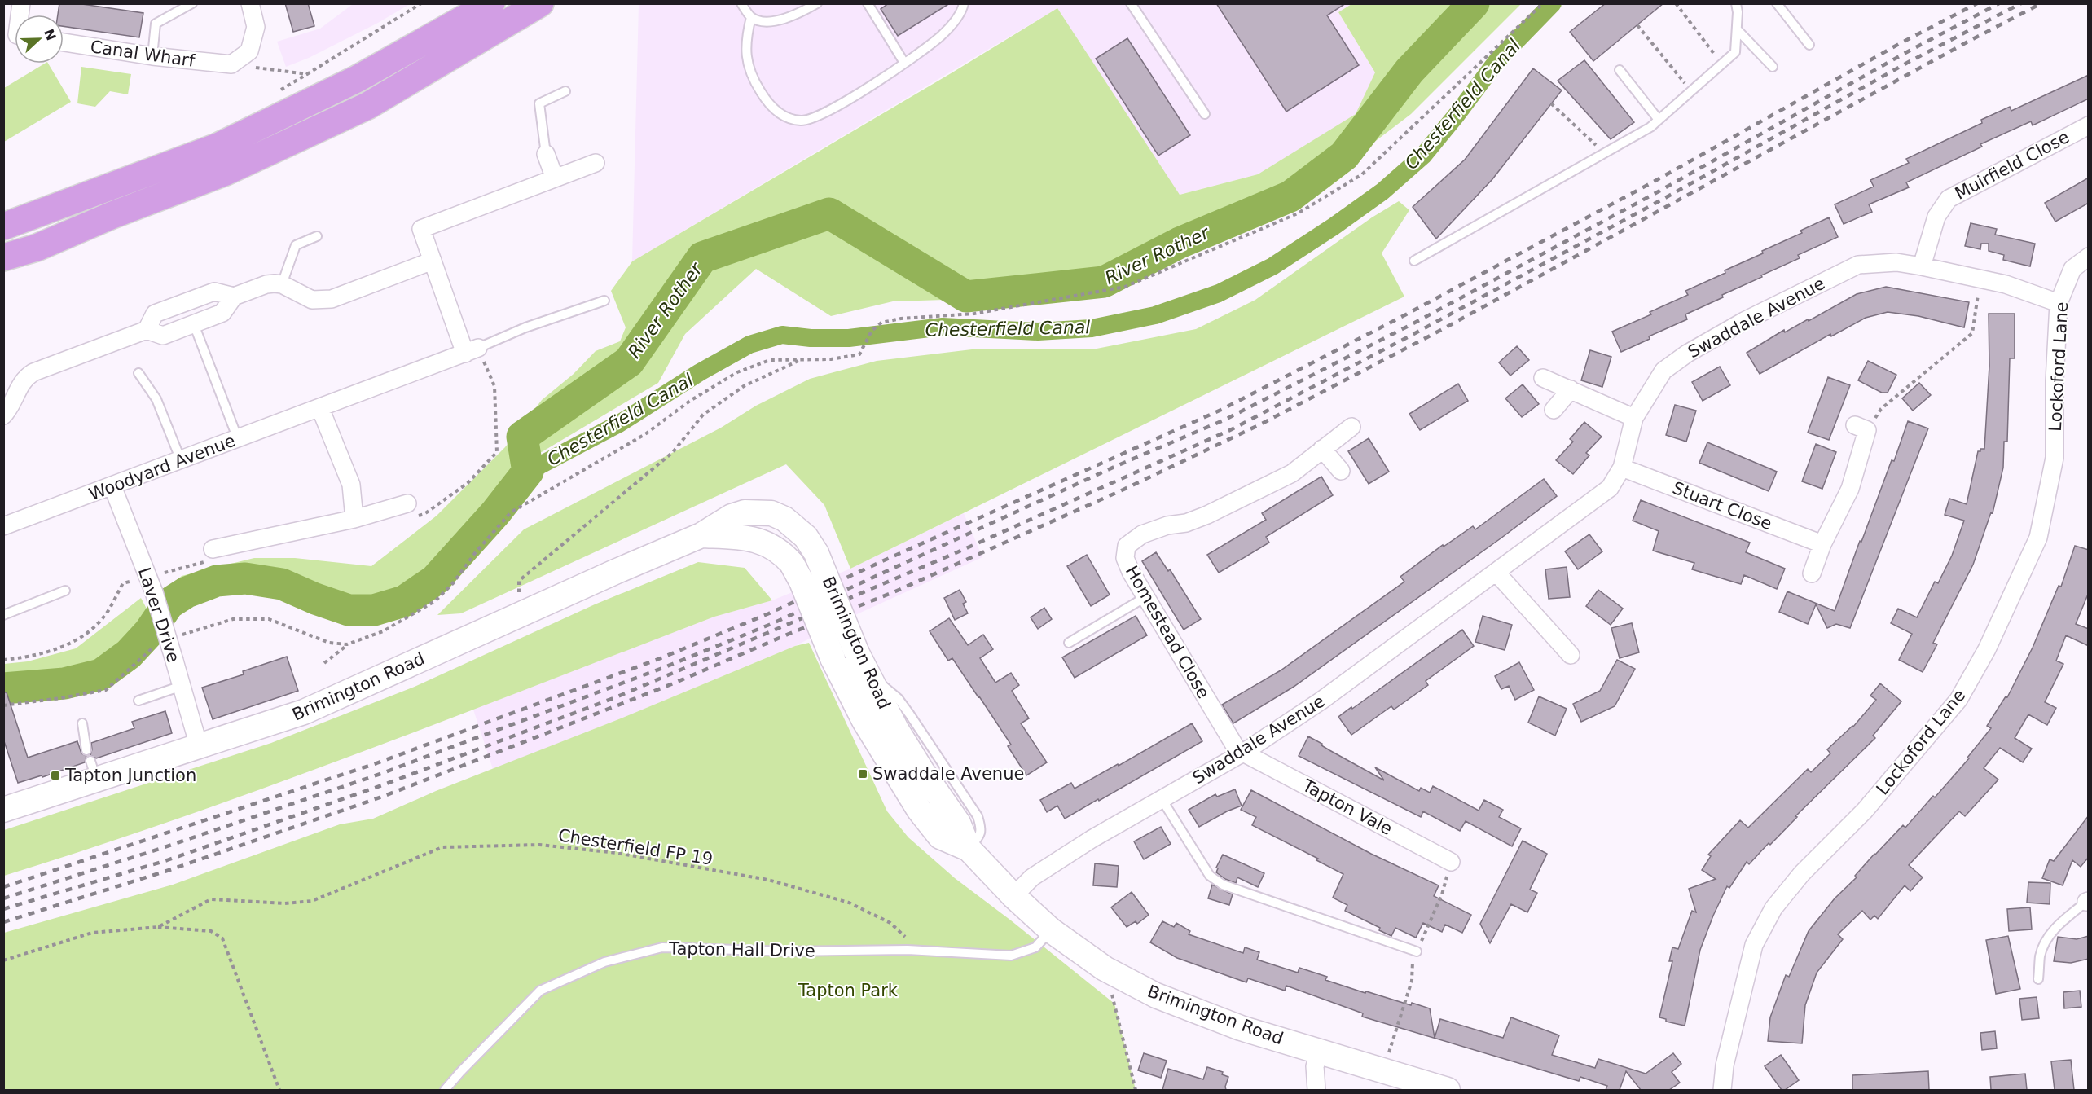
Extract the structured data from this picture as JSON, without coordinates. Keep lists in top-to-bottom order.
{
  "streets": {
    "main road": ["Brimington Road"],
    "street": [
      "Canal Wharf",
      "Muirfield Close",
      "Swaddale Avenue",
      "Lockoford Lane",
      "Woodyard Avenue",
      "Stuart Close",
      "Laver Drive",
      "Homestead Close",
      "Tapton Vale"
    ],
    "lane": ["Tapton Hall Drive"],
    "path": ["Chesterfield FP 19"]
  },
  "crossings": [
    ["Muirfield Close", "Swaddale Avenue"],
    ["Swaddale Avenue", "Lockoford Lane"],
    ["Swaddale Avenue", "Stuart Close"],
    ["Swaddale Avenue", "Homestead Close"],
    ["Swaddale Avenue", "Brimington Road"],
    ["Swaddale Avenue", "Tapton Vale"],
    ["Woodyard Avenue", "Laver Drive"],
    ["Laver Drive", "Brimington Road"],
    ["Homestead Close", "Tapton Vale"],
    ["Brimington Road", "Tapton Hall Drive"],
    ["Chesterfield FP 19", "Tapton Hall Drive"]
  ],
  "water": ["Chesterfield Canal", "River Rother"],
  "parks": ["Tapton Park"],
  "places": {
    "transit": ["Swaddale Avenue", "Tapton Junction"]
  },
  "north": "right"
}
